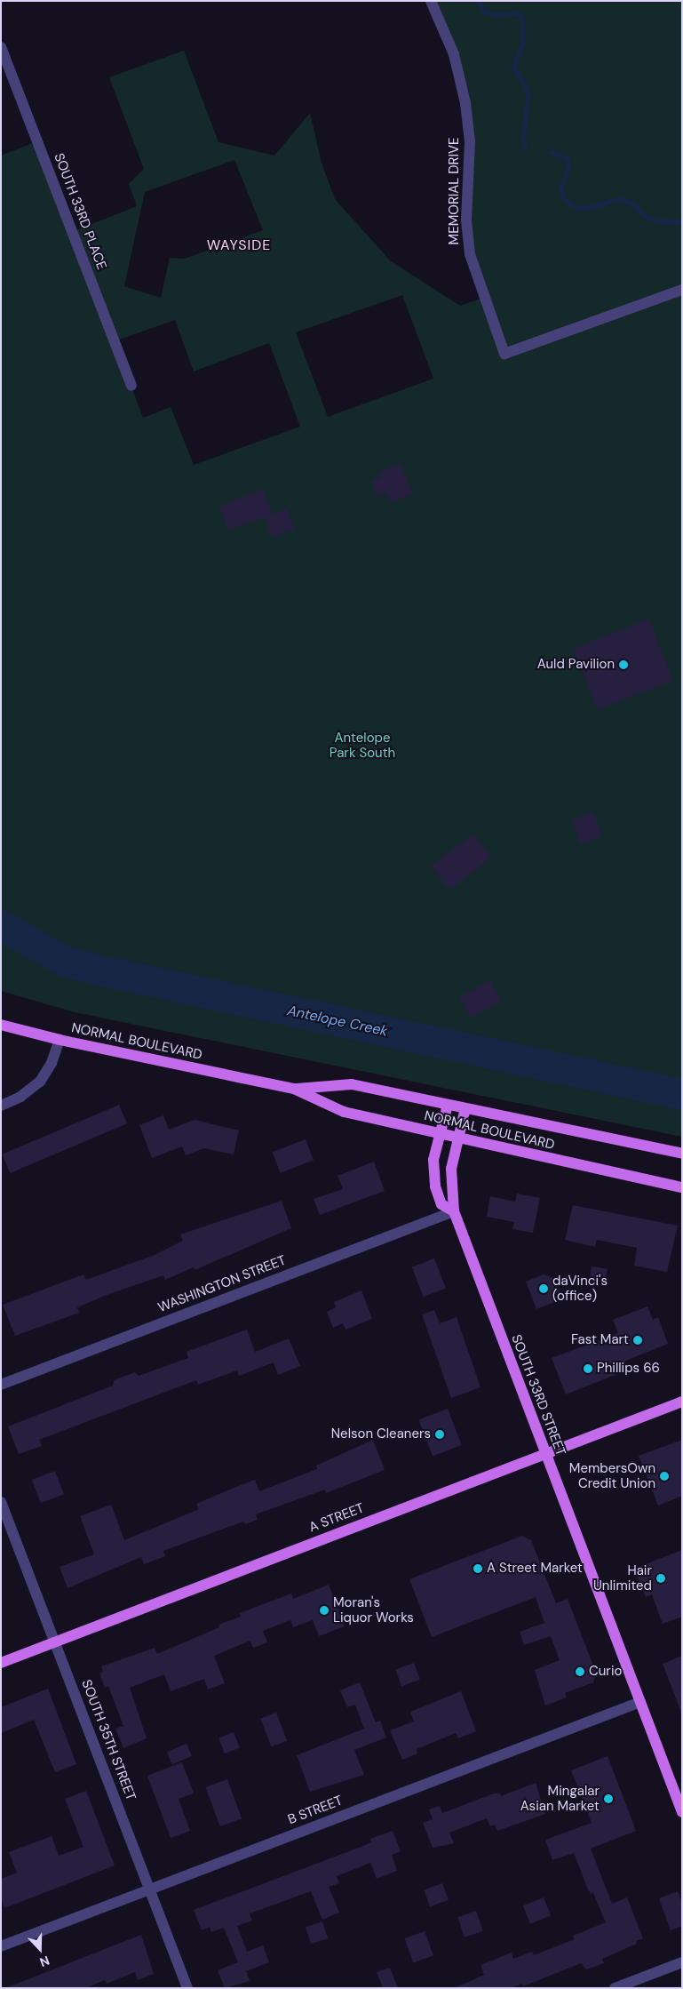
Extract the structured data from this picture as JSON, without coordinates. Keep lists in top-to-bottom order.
{
  "streets": {
    "main road": ["NORMAL BOULEVARD", "SOUTH 33RD STREET", "A STREET"],
    "street": [
      "MEMORIAL DRIVE",
      "SOUTH 33RD PLACE",
      "WASHINGTON STREET",
      "SOUTH 35TH STREET",
      "B STREET"
    ]
  },
  "crossings": [
    ["NORMAL BOULEVARD", "SOUTH 33RD STREET"],
    ["WASHINGTON STREET", "SOUTH 33RD STREET"],
    ["SOUTH 33RD STREET", "A STREET"],
    ["SOUTH 33RD STREET", "B STREET"],
    ["A STREET", "SOUTH 35TH STREET"],
    ["SOUTH 35TH STREET", "B STREET"]
  ],
  "districts": ["WAYSIDE"],
  "water": ["Antelope Creek"],
  "parks": ["Antelope Park South"],
  "places": [
    "Auld Pavilion",
    "daVinci's (office)",
    "Fast Mart",
    "Phillips 66",
    "Nelson Cleaners",
    "MembersOwn Credit Union",
    "A Street Market",
    "Hair Unlimited",
    "Moran's Liquor Works",
    "Curio",
    "Mingalar Asian Market"
  ],
  "north": "bottom"
}
